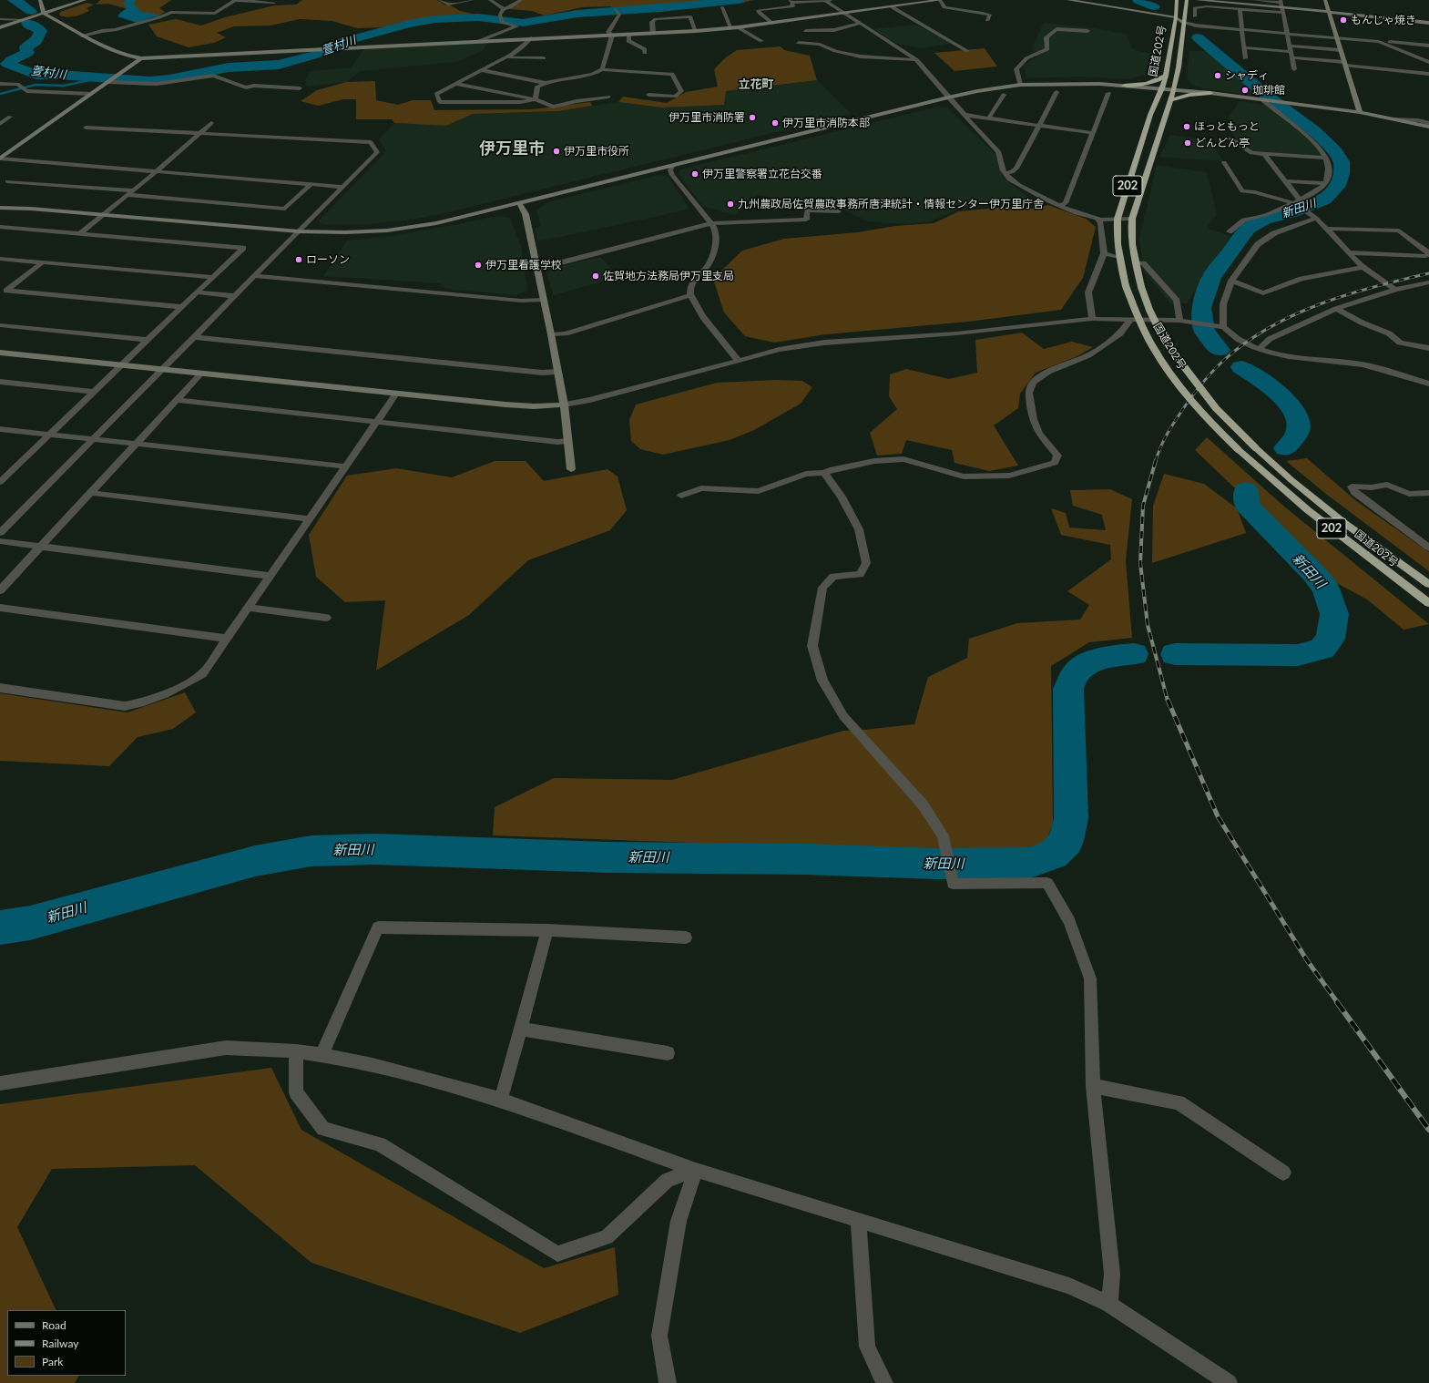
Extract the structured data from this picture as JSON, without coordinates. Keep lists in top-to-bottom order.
{
  "streets": {
    "highway": ["国道202号", "202"]
  },
  "districts": ["立花町", "伊万里市"],
  "water": ["萱村川", "新田川"],
  "places": [
    "もんじゃ焼き",
    "シャディ",
    "珈琲館",
    "伊万里市消防署",
    "伊万里市消防本部",
    "ほっともっと",
    "どんどん亭",
    "伊万里市役所",
    "伊万里警察署立花台交番",
    "九州農政局佐賀農政事務所唐津統計・情報センター伊万里庁舎",
    "ローソン",
    "伊万里看護学校",
    "佐賀地方法務局伊万里支局"
  ],
  "legend": ["Road", "Railway", "Park"]
}
